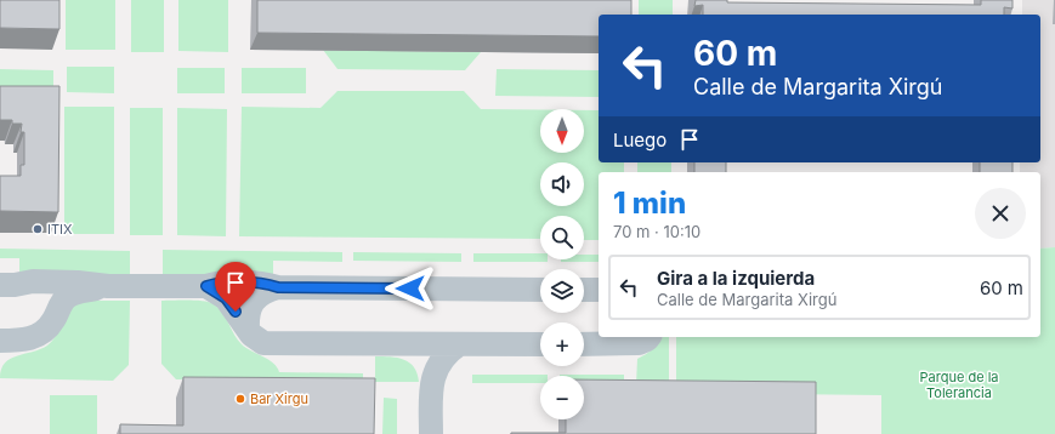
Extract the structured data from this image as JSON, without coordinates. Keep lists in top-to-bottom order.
{
  "parks": ["Parque de la Tolerancia"],
  "places": ["ITIX", "Bar Xirgu"],
  "north": "bottom",
  "page": {
    "turn": ["60 m", "Calle de Margarita Xirgú"],
    "map_buttons": ["+", "−"],
    "then": "Luego",
    "heading": ["1 min", "70 m · 10:10"],
    "list": [
      {
        "name": "Gira a la izquierda",
        "note": "Calle de Margarita Xirgú",
        "value": "60 m"
      }
    ]
  }
}
